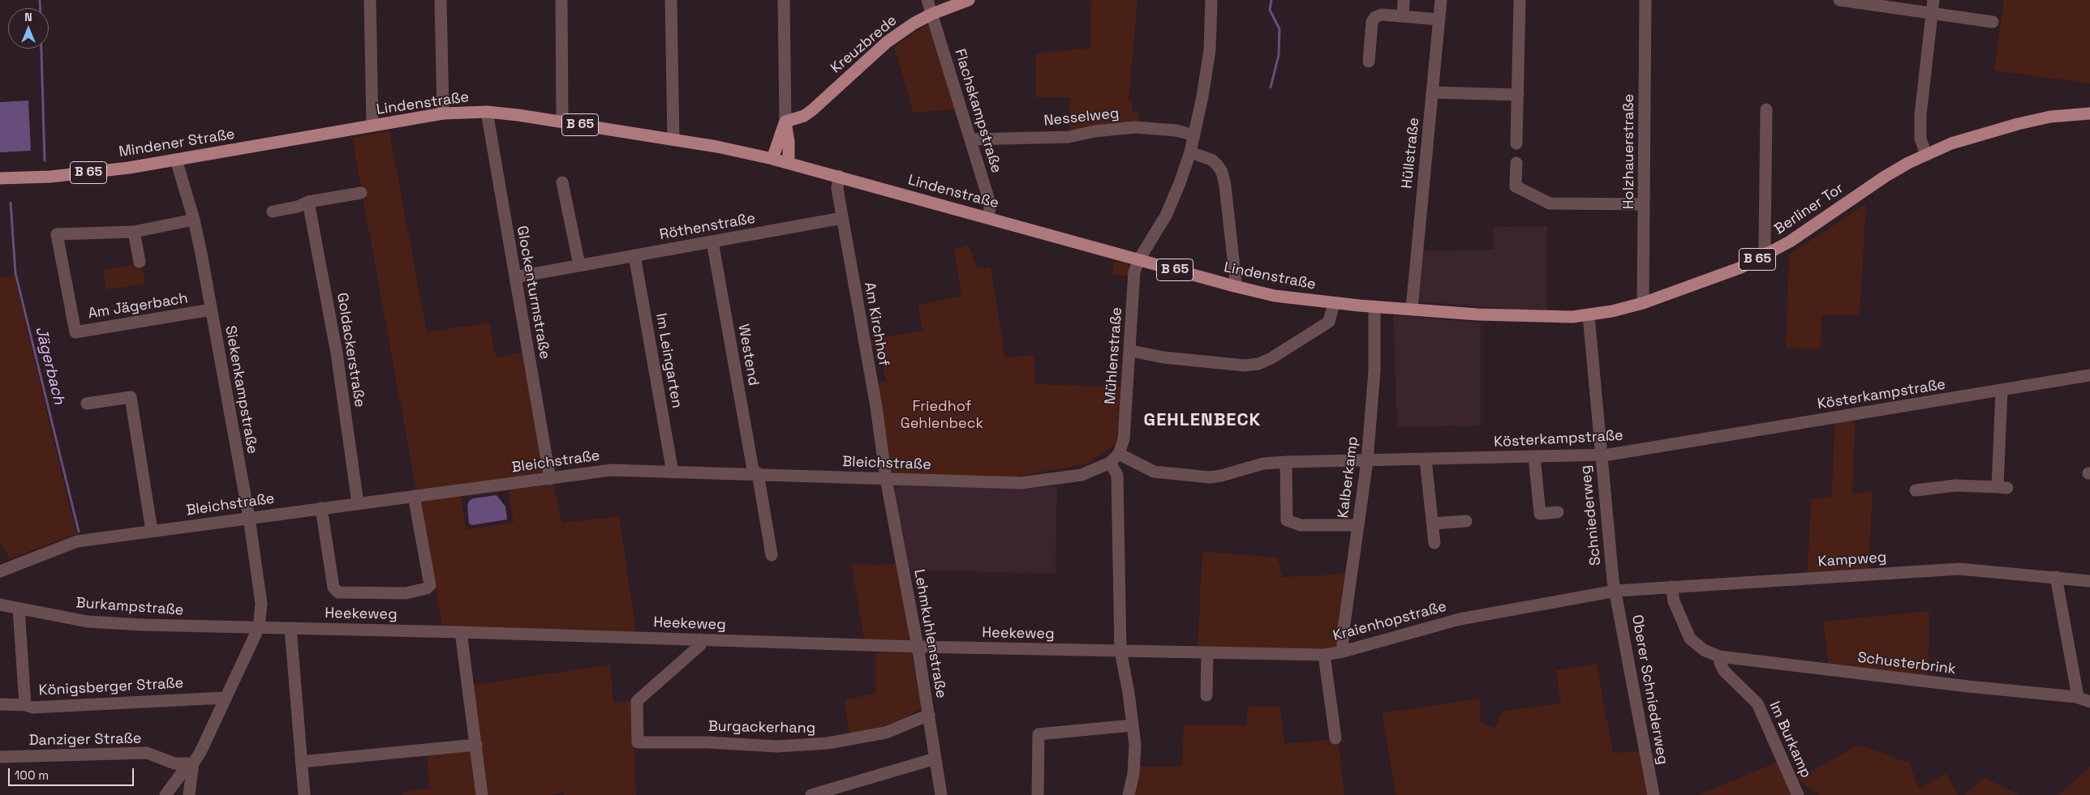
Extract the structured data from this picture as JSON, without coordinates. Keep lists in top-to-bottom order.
{
  "streets": {
    "main road": [
      "Kreuzbrede",
      "Lindenstraße",
      "B 65",
      "Mindener Straße",
      "Berliner Tor"
    ],
    "street": [
      "Flachskampstraße",
      "Nesselweg",
      "Holzhauerstraße",
      "Hüllstraße",
      "Röthenstraße",
      "Glockenturmstraße",
      "Am Jägerbach",
      "Am Kirchhof",
      "Goldackerstraße",
      "Westend",
      "Mühlenstraße",
      "Im Leingarten",
      "Siekenkampstraße",
      "Kösterkampstraße",
      "Bleichstraße",
      "Kalberkamp",
      "Schniederweg",
      "Kampweg",
      "Burkampstraße",
      "Heekeweg",
      "Kraienhopstraße",
      "Lehmkuhlenstraße",
      "Schusterbrink",
      "Königsberger Straße",
      "Oberer Schniederweg",
      "Burgackerhang",
      "Danziger Straße",
      "Im Burkamp"
    ]
  },
  "crossings": [
    ["Kreuzbrede", "Flachskampstraße"],
    ["Lindenstraße", "Flachskampstraße"],
    ["Lindenstraße", "Mindener Straße"],
    ["Lindenstraße", "Hüllstraße"],
    ["Lindenstraße", "Berliner Tor"],
    ["Lindenstraße", "Glockenturmstraße"],
    ["Lindenstraße", "Am Kirchhof"],
    ["Lindenstraße", "Mühlenstraße"],
    ["Lindenstraße", "Kalberkamp"],
    ["Lindenstraße", "Schniederweg"],
    ["Flachskampstraße", "Nesselweg"],
    ["Nesselweg", "Mühlenstraße"],
    ["B 65", "Berliner Tor"],
    ["Mindener Straße", "Siekenkampstraße"],
    ["Holzhauerstraße", "Berliner Tor"],
    ["Röthenstraße", "Glockenturmstraße"],
    ["Röthenstraße", "Am Kirchhof"],
    ["Röthenstraße", "Westend"],
    ["Röthenstraße", "Im Leingarten"],
    ["Glockenturmstraße", "Bleichstraße"],
    ["Am Jägerbach", "Siekenkampstraße"],
    ["Am Kirchhof", "Bleichstraße"],
    ["Am Kirchhof", "Lehmkuhlenstraße"],
    ["Goldackerstraße", "Bleichstraße"],
    ["Westend", "Bleichstraße"],
    ["Mühlenstraße", "Kösterkampstraße"],
    ["Mühlenstraße", "Bleichstraße"],
    ["Im Leingarten", "Bleichstraße"],
    ["Siekenkampstraße", "Bleichstraße"],
    ["Siekenkampstraße", "Burkampstraße"],
    ["Siekenkampstraße", "Heekeweg"],
    ["Siekenkampstraße", "Königsberger Straße"],
    ["Siekenkampstraße", "Danziger Straße"],
    ["Kösterkampstraße", "Bleichstraße"],
    ["Kösterkampstraße", "Kalberkamp"],
    ["Kösterkampstraße", "Schniederweg"],
    ["Bleichstraße", "Lehmkuhlenstraße"],
    ["Kalberkamp", "Kraienhopstraße"],
    ["Schniederweg", "Kampweg"],
    ["Schniederweg", "Kraienhopstraße"],
    ["Schniederweg", "Oberer Schniederweg"],
    ["Kampweg", "Kraienhopstraße"],
    ["Kampweg", "Oberer Schniederweg"],
    ["Burkampstraße", "Heekeweg"],
    ["Heekeweg", "Kraienhopstraße"],
    ["Heekeweg", "Lehmkuhlenstraße"],
    ["Heekeweg", "Burgackerhang"],
    ["Kraienhopstraße", "Oberer Schniederweg"],
    ["Lehmkuhlenstraße", "Burgackerhang"],
    ["Schusterbrink", "Im Burkamp"]
  ],
  "districts": ["GEHLENBECK"],
  "water": ["Jägerbach"],
  "parks": ["Friedhof Gehlenbeck"],
  "scale_bar": "100 m",
  "north": "top"
}
